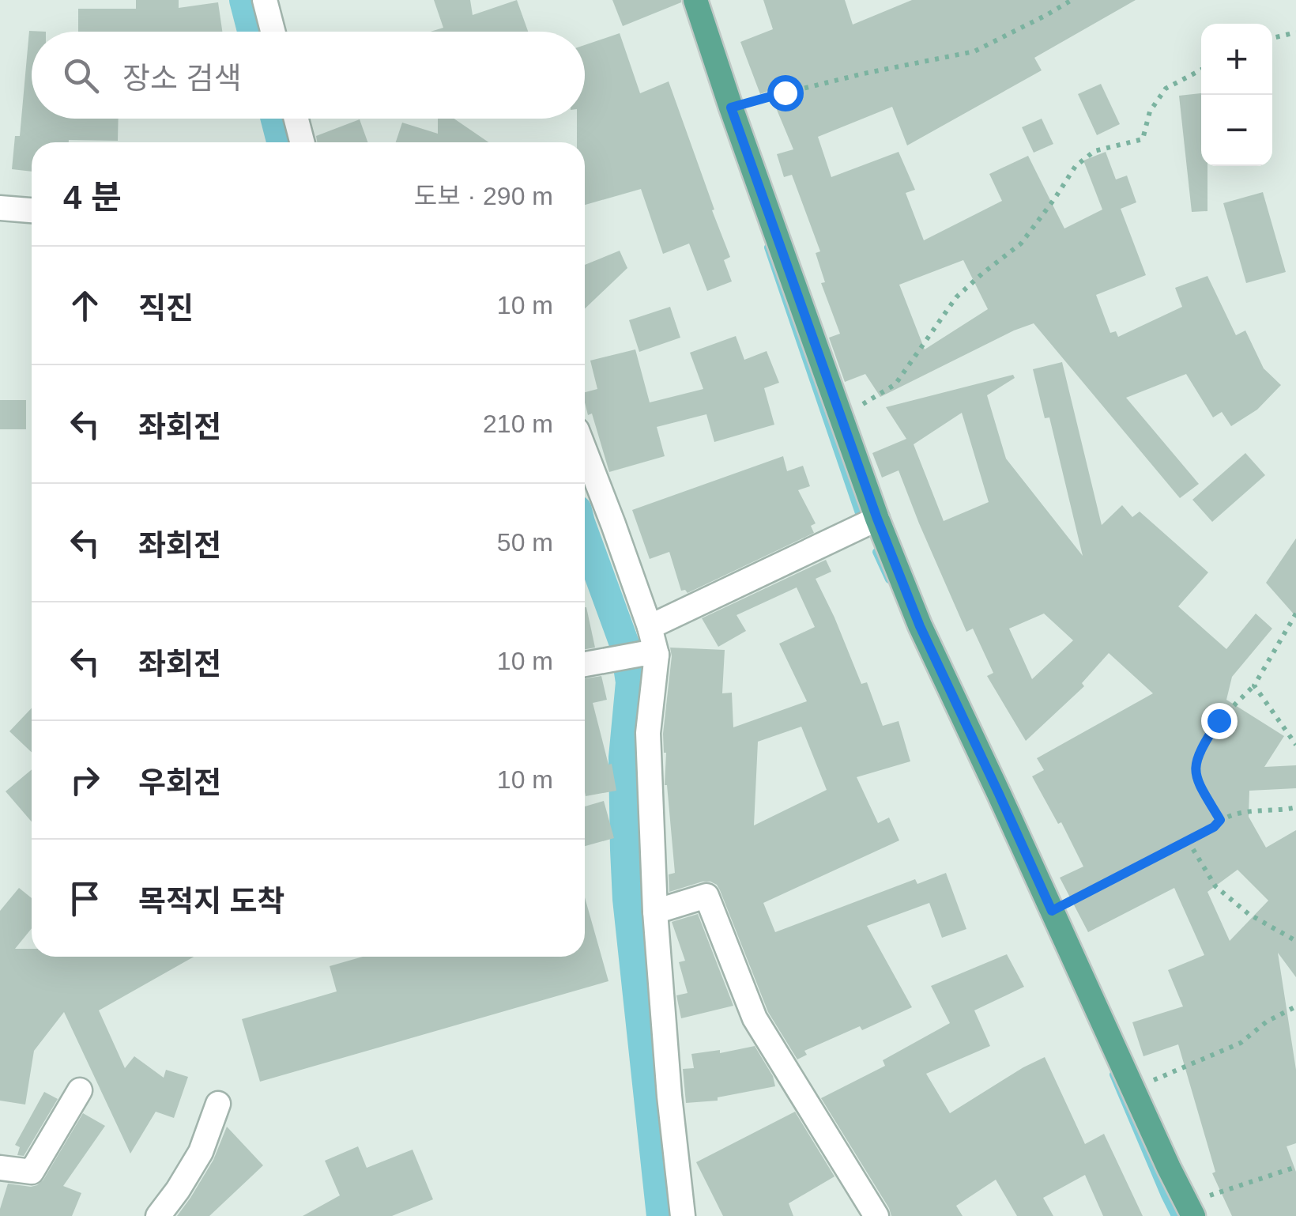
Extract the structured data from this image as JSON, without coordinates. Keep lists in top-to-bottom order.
{
  "page": {
    "map_buttons": ["+", "−"],
    "search": "장소 검색",
    "heading": ["4 분", "도보 · 290 m"],
    "list": [
      ["직진", "10 m"],
      ["좌회전", "210 m"],
      ["좌회전", "50 m"],
      ["좌회전", "10 m"],
      ["우회전", "10 m"],
      "목적지 도착"
    ]
  }
}
